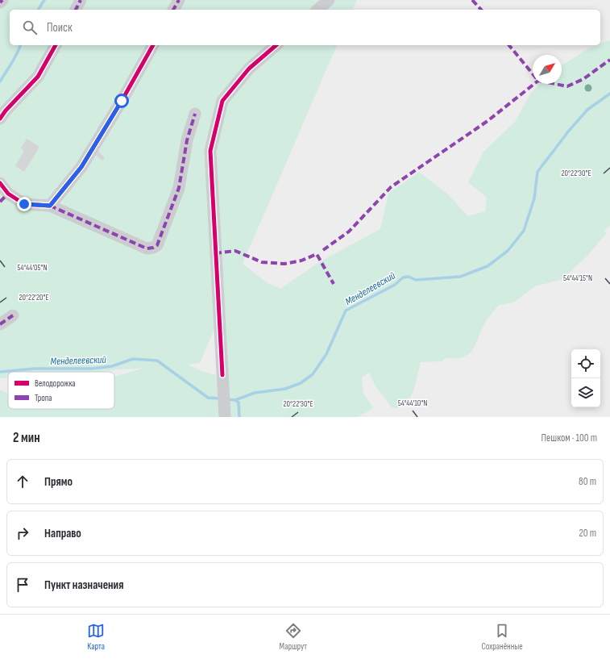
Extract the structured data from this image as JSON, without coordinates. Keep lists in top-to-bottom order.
{
  "water": ["Менделеевский"],
  "legend": ["Велодорожка", "Тропа"],
  "north": "top right",
  "page": {
    "search": "Поиск",
    "heading": ["2 мин", "Пешком · 100 m"],
    "list": [
      ["Прямо", "80 m"],
      ["Направо", "20 m"],
      "Пункт назначения"
    ],
    "nav": ["Карта", "Маршрут", "Сохранённые"]
  },
  "coordinates": [
    "20°22'30\"E",
    "54°44'05\"N",
    "54°44'15\"N",
    "20°22'20\"E",
    "54°44'10\"N"
  ]
}
